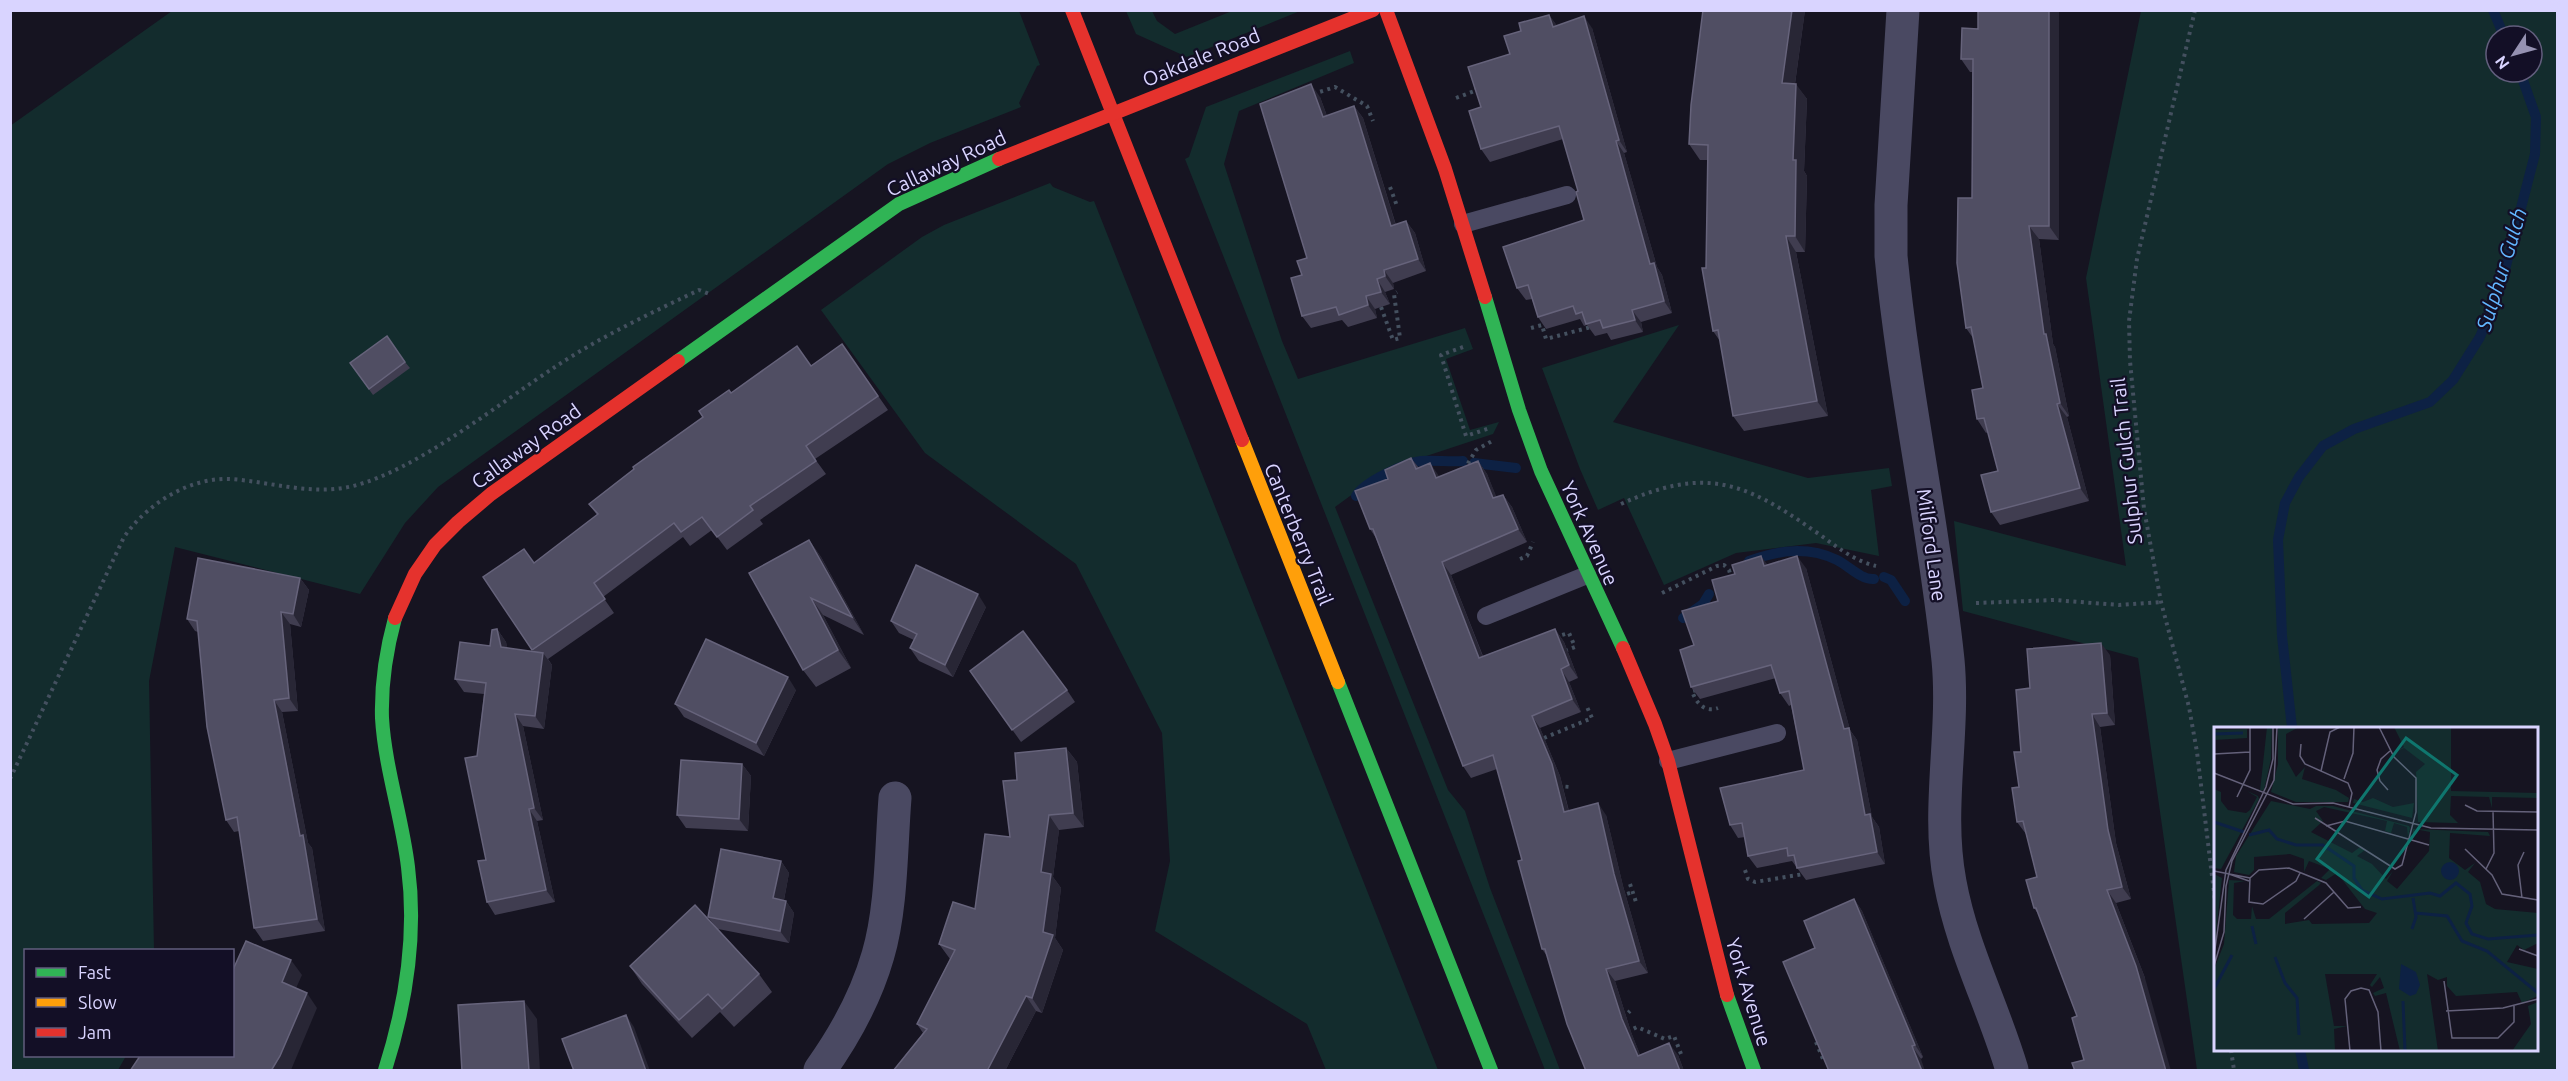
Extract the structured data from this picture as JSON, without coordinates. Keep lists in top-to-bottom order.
{
  "streets": {
    "street": [
      "Oakdale Road",
      "Callaway Road",
      "York Avenue",
      "Canterberry Trail",
      "Milford Lane"
    ],
    "path": ["Sulphur Gulch Trail"]
  },
  "crossings": [
    ["Oakdale Road", "Callaway Road"],
    ["Oakdale Road", "Canterberry Trail"],
    ["Callaway Road", "Canterberry Trail"]
  ],
  "water": ["Sulphur Gulch"],
  "legend": ["Fast", "Slow", "Jam"],
  "north": "bottom left"
}
